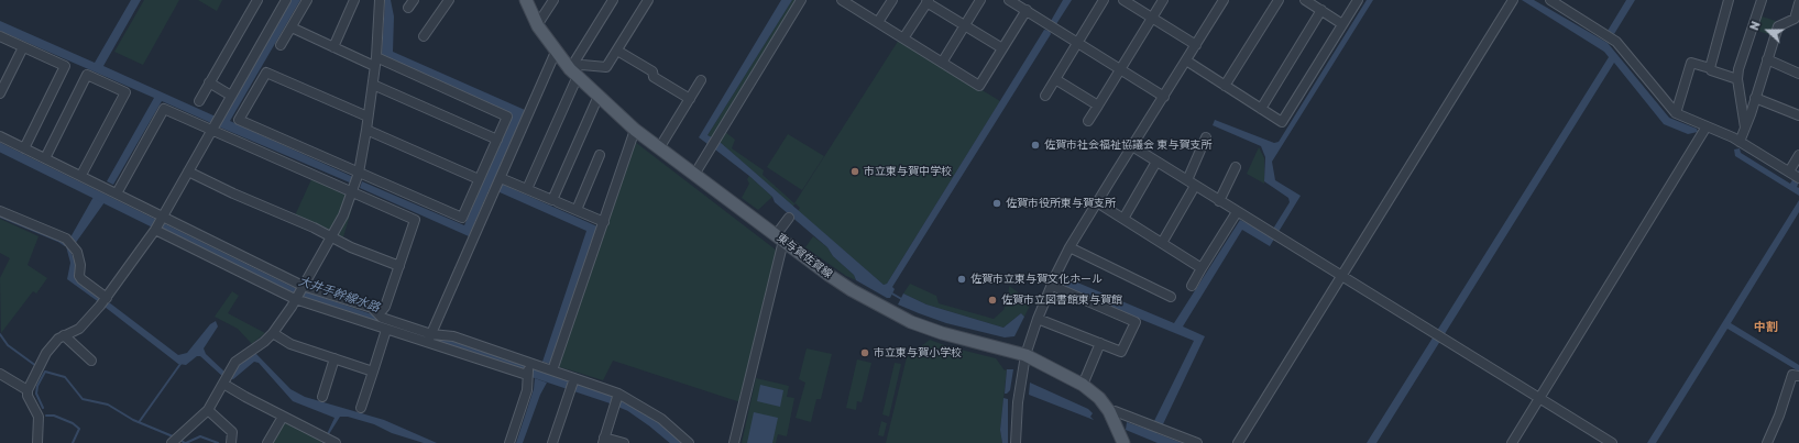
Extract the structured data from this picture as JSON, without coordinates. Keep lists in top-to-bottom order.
{
  "streets": {
    "main road": ["東与賀佐賀線"]
  },
  "districts": ["中割"],
  "water": ["大井手幹線水路"],
  "places": [
    "佐賀市社会福祉協議会 東与賀支所",
    "市立東与賀中学校",
    "佐賀市役所東与賀支所",
    "佐賀市立東与賀文化ホール",
    "佐賀市立図書館東与賀館",
    "市立東与賀小学校"
  ],
  "north": "left"
}
